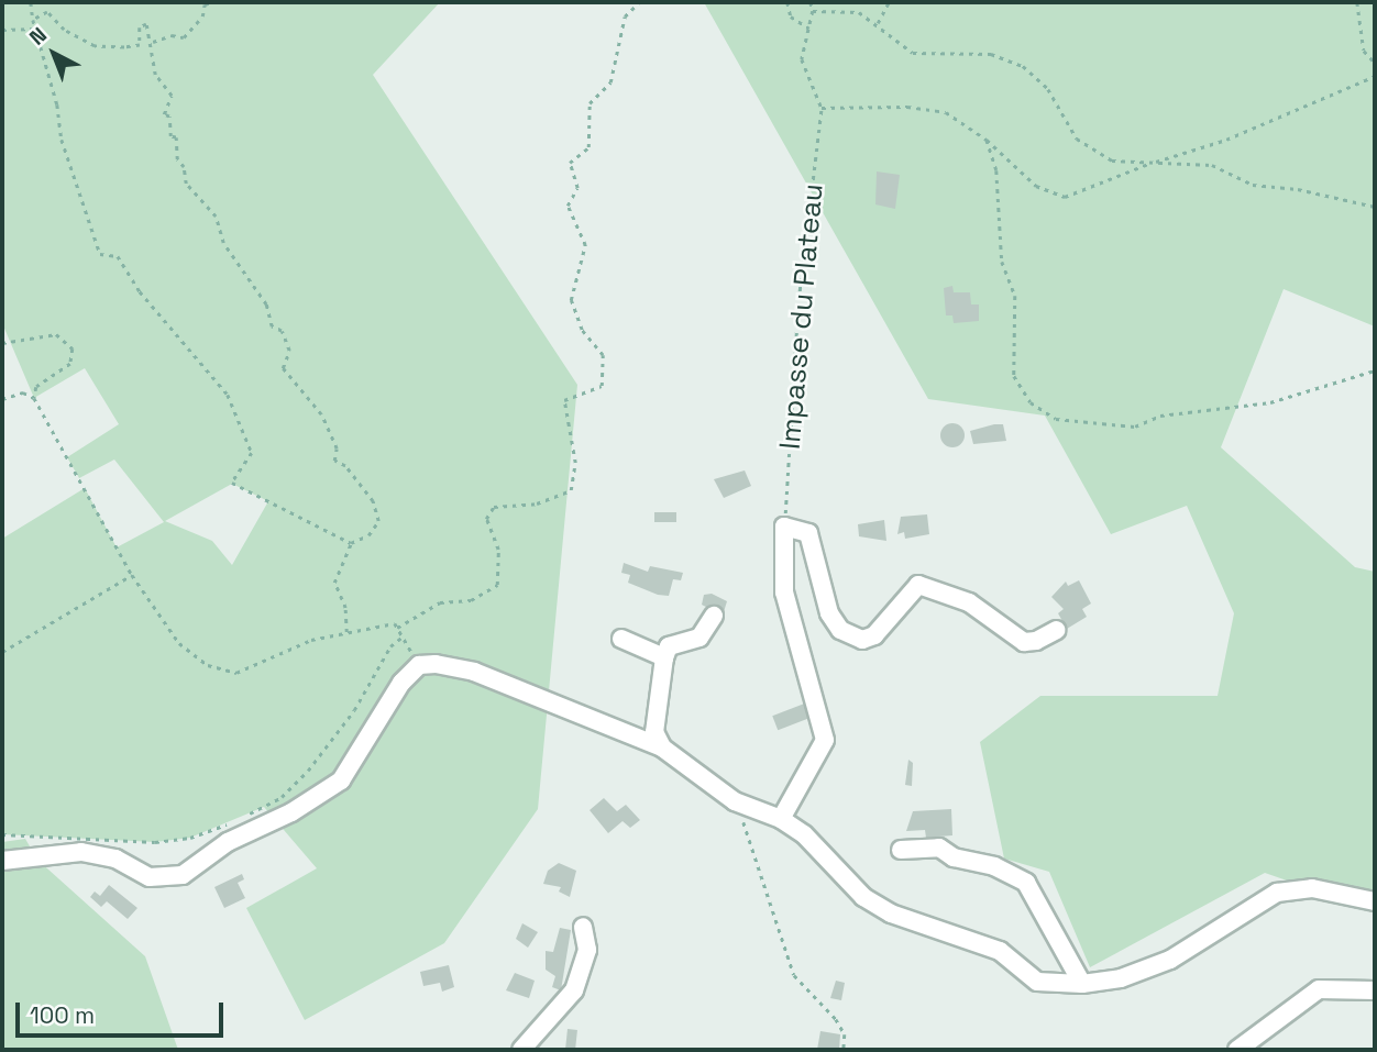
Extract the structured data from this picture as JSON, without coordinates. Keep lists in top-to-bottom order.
{
  "streets": {
    "path": ["Impasse du Plateau"]
  },
  "scale_bar": "100 m",
  "north": "top left"
}
